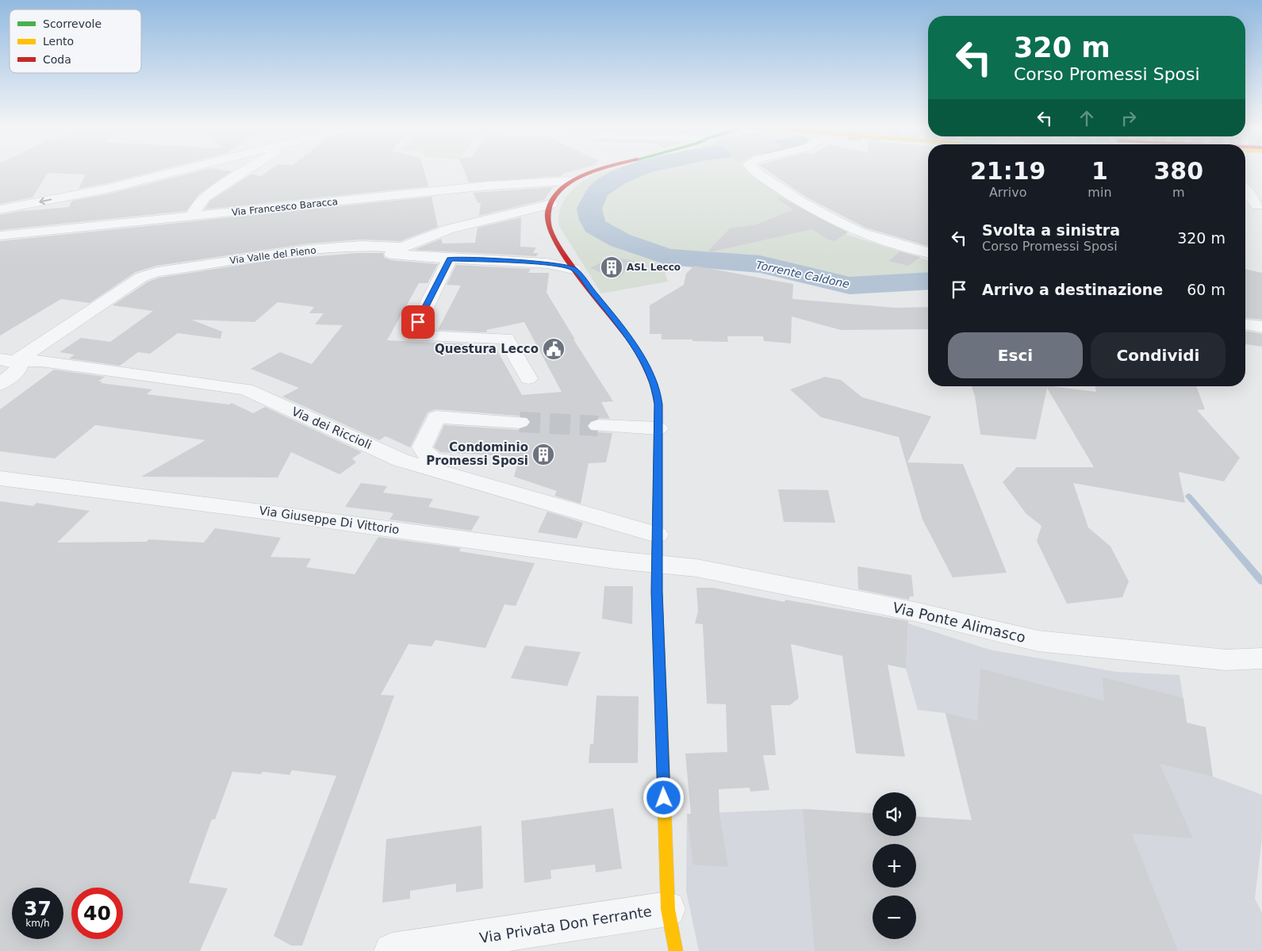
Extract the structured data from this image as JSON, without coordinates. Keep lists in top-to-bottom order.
{
  "streets": {
    "street": [
      "Via Francesco Baracca",
      "Via Valle del Pieno",
      "Via dei Riccioli",
      "Via Giuseppe Di Vittorio",
      "Via Ponte Alimasco",
      "Via Privata Don Ferrante"
    ]
  },
  "crossings": [
    ["Via Valle del Pieno", "Via dei Riccioli"],
    ["Via Giuseppe Di Vittorio", "Via Ponte Alimasco"]
  ],
  "water": ["Torrente Caldone"],
  "places": {
    "building": ["ASL Lecco", "Condominio Promessi Sposi"],
    "public building": ["Questura Lecco"]
  },
  "legend": ["Scorrevole", "Lento", "Coda"],
  "page": {
    "turn": ["320 m", "Corso Promessi Sposi"],
    "eta": [
      "21:19",
      "Arrivo",
      "1",
      "min",
      "380",
      "m"
    ],
    "list": [
      {
        "name": "Svolta a sinistra",
        "note": "Corso Promessi Sposi",
        "value": "320 m"
      },
      {
        "name": "Arrivo a destinazione",
        "value": "60 m"
      }
    ],
    "buttons": ["Esci", "Condividi"],
    "map_buttons": ["+", "−"],
    "speed": "37 km/h",
    "limit": "40"
  }
}
